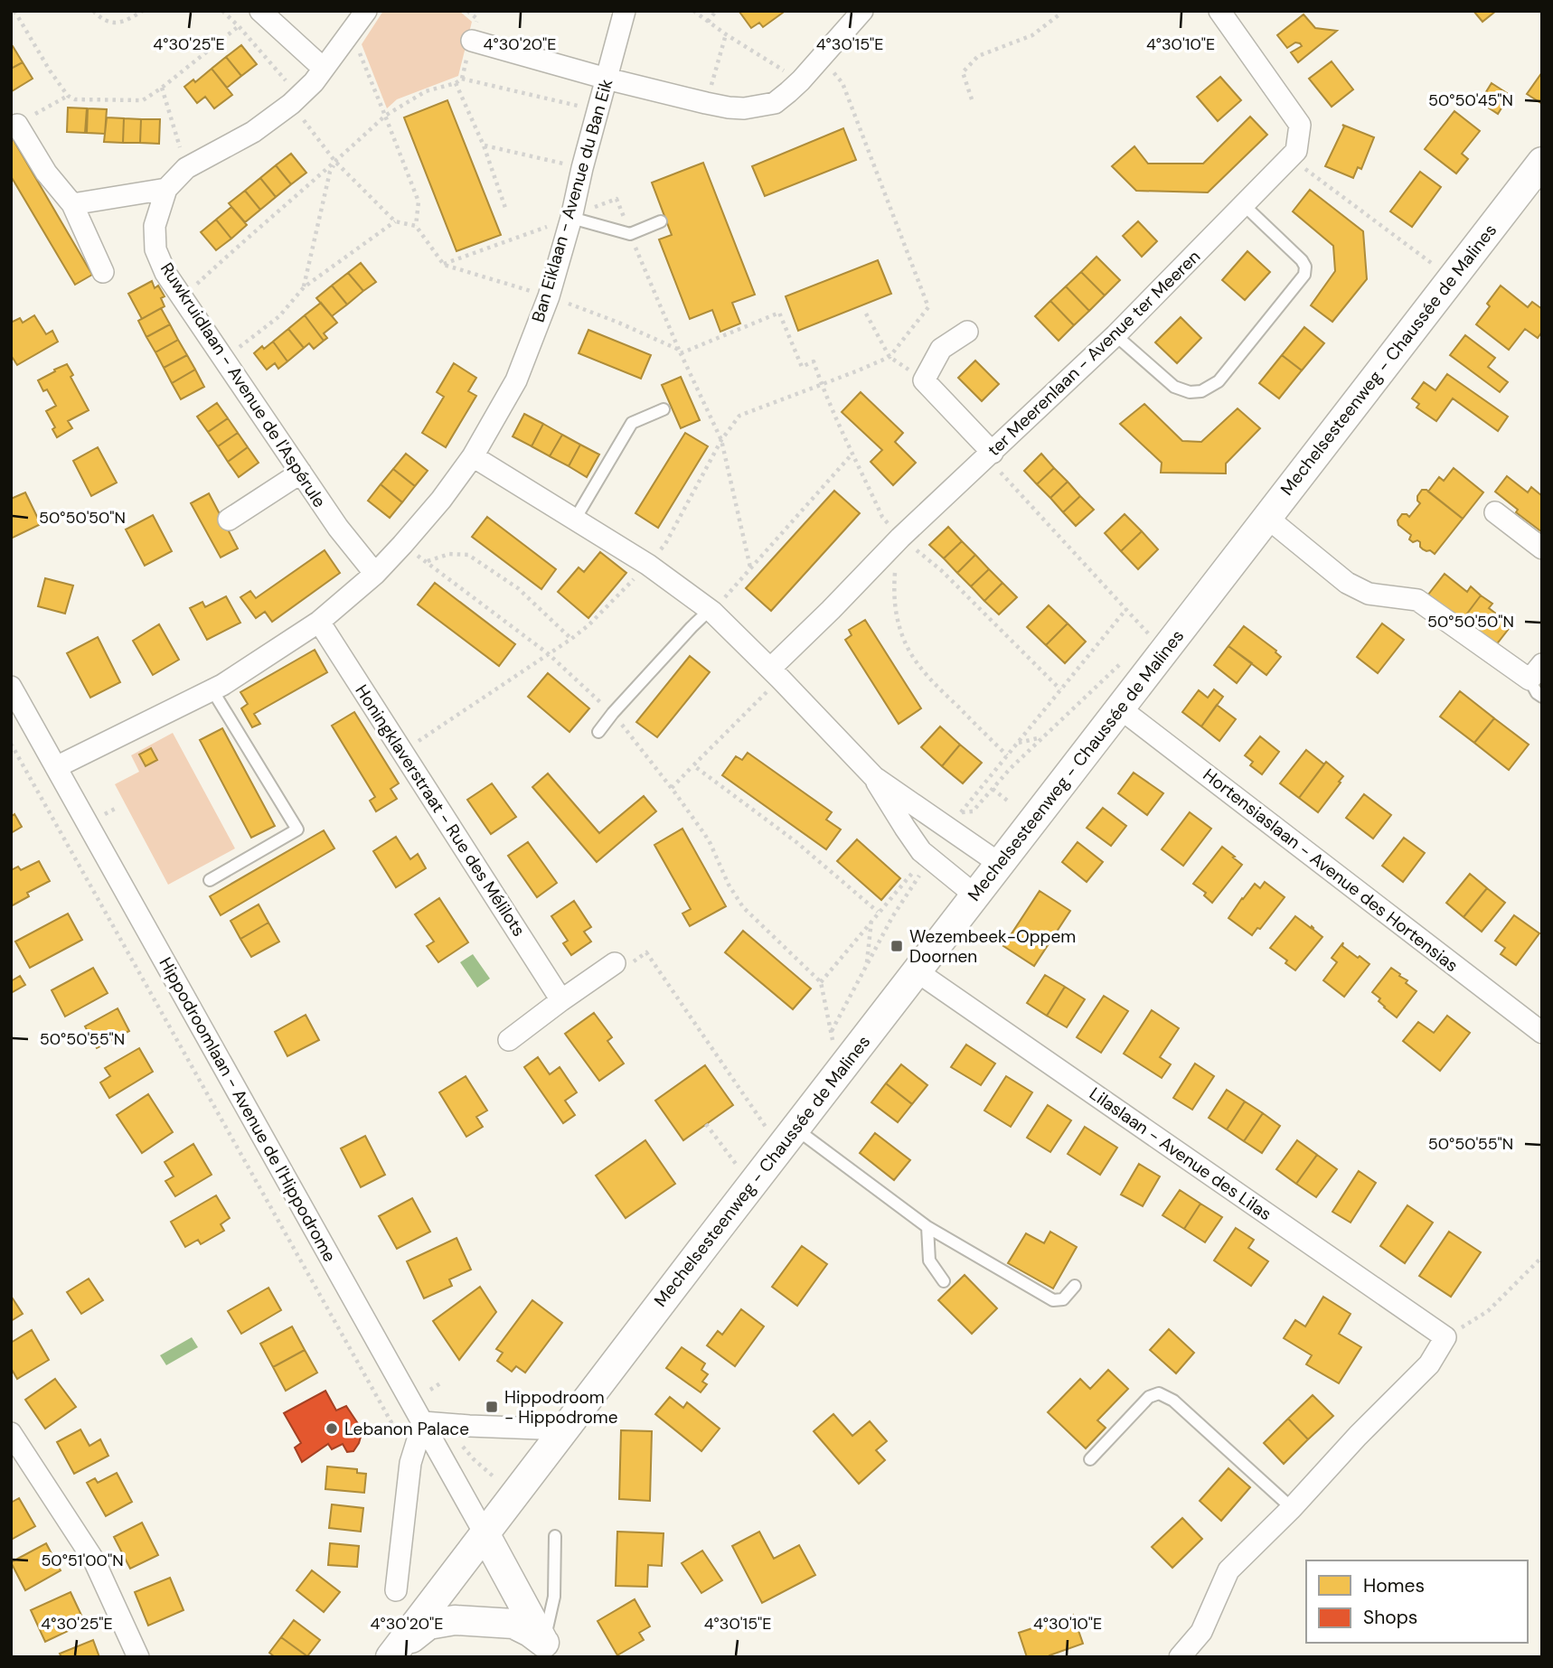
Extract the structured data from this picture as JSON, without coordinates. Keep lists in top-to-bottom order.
{
  "streets": {
    "main road": ["Mechelsesteenweg - Chaussée de Malines"],
    "street": [
      "Ban Eiklaan - Avenue du Ban Eik",
      "ter Meerenlaan - Avenue ter Meeren",
      "Ruwkruidlaan - Avenue de l'Aspérule",
      "Honingklaverstraat - Rue des Mélilots",
      "Hortensiaslaan - Avenue des Hortensias",
      "Hippodroomlaan - Avenue de l'Hippodrome",
      "Lilaslaan - Avenue des Lilas"
    ]
  },
  "crossings": [
    ["Ban Eiklaan - Avenue du Ban Eik", "Ruwkruidlaan - Avenue de l'Aspérule"],
    ["Ban Eiklaan - Avenue du Ban Eik", "Honingklaverstraat - Rue des Mélilots"],
    ["Ban Eiklaan - Avenue du Ban Eik", "Hippodroomlaan - Avenue de l'Hippodrome"],
    ["Mechelsesteenweg - Chaussée de Malines", "Hortensiaslaan - Avenue des Hortensias"],
    ["Mechelsesteenweg - Chaussée de Malines", "Hippodroomlaan - Avenue de l'Hippodrome"],
    ["Mechelsesteenweg - Chaussée de Malines", "Lilaslaan - Avenue des Lilas"]
  ],
  "places": {
    "transit": ["Wezembeek-Oppem Doornen", "Hippodroom - Hippodrome"],
    "other": ["Lebanon Palace"]
  },
  "legend": ["Homes", "Shops"],
  "coordinates": [
    "4°30'25\"E",
    "4°30'20\"E",
    "4°30'15\"E",
    "4°30'10\"E",
    "50°50'45\"N",
    "50°50'50\"N",
    "50°50'55\"N",
    "50°51'00\"N"
  ]
}
